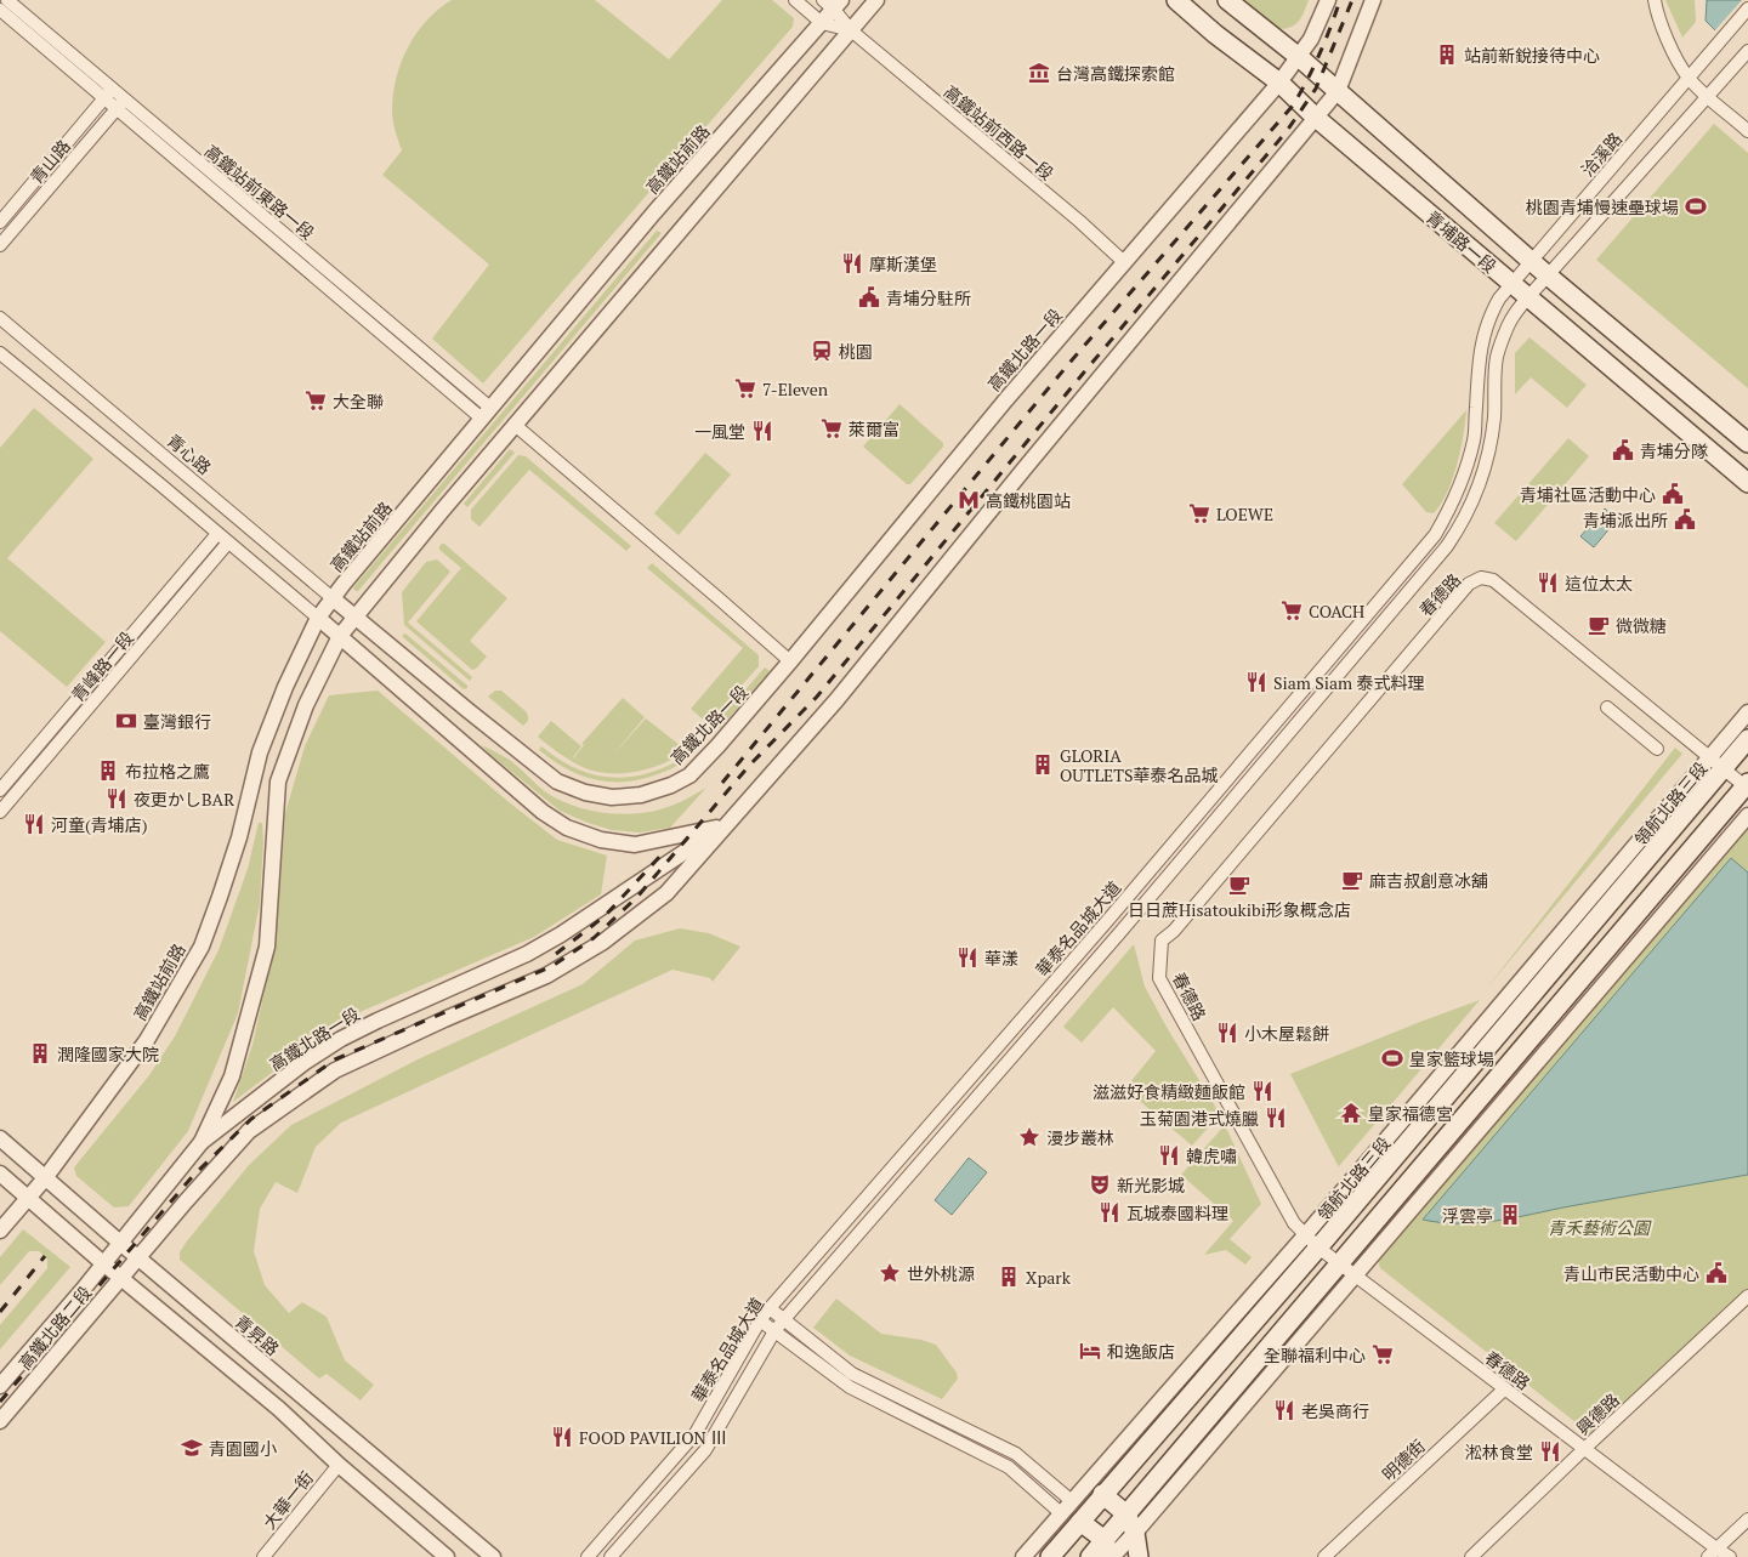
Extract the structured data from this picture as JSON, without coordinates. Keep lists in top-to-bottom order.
{
  "streets": {
    "main road": ["青埔路一段", "領航北路三段"],
    "street": [
      "高鐵站前西路一段",
      "洽溪路",
      "高鐵站前路",
      "青山路",
      "高鐵站前東路一段",
      "高鐵北路一段",
      "青心路",
      "春德路",
      "青峰路一段",
      "華泰名品城大道",
      "高鐵北路二段",
      "青昇路",
      "興德路",
      "明德街",
      "大華一街"
    ]
  },
  "crossings": [
    ["高鐵站前西路一段", "高鐵站前路"],
    ["高鐵站前西路一段", "高鐵北路一段"],
    ["洽溪路", "青埔路一段"],
    ["洽溪路", "華泰名品城大道"],
    ["高鐵站前路", "高鐵站前東路一段"],
    ["高鐵站前路", "青心路"],
    ["高鐵站前路", "青昇路"],
    ["青山路", "高鐵站前東路一段"],
    ["青埔路一段", "高鐵北路一段"],
    ["青埔路一段", "華泰名品城大道"],
    ["高鐵北路一段", "青心路"],
    ["高鐵北路一段", "高鐵北路二段"],
    ["高鐵北路一段", "青昇路"],
    ["春德路", "領航北路三段"],
    ["春德路", "興德路"],
    ["春德路", "明德街"],
    ["高鐵北路二段", "青昇路"]
  ],
  "parks": ["青禾藝術公園"],
  "places": {
    "building": [
      "站前新銳接待中心",
      "GLORIA OUTLETS華泰名品城",
      "布拉格之鷹",
      "潤隆國家大院",
      "浮雲亭",
      "Xpark"
    ],
    "museum": ["台灣高鐵探索館"],
    "sports": ["桃園青埔慢速壘球場", "皇家籃球場"],
    "restaurant": [
      "摩斯漢堡",
      "一風堂",
      "這位太太",
      "Siam Siam 泰式料理",
      "夜更かしBAR",
      "河童(青埔店)",
      "華漾",
      "小木屋鬆餅",
      "滋滋好食精緻麵飯館",
      "玉菊園港式燒臘",
      "韓虎嘯",
      "瓦城泰國料理",
      "老吳商行",
      "FOOD PAVILION Ⅲ",
      "淞林食堂"
    ],
    "public building": [
      "青埔分駐所",
      "青埔分隊",
      "青埔社區活動中心",
      "青埔派出所",
      "青山市民活動中心"
    ],
    "station": ["桃園"],
    "supermarket": [
      "7-Eleven",
      "大全聯",
      "萊爾富",
      "LOEWE",
      "COACH",
      "全聯福利中心"
    ],
    "metro station": ["高鐵桃園站"],
    "cafe": ["微微糖", "麻吉叔創意冰舖", "日日蔗Hisatoukibi形象概念店"],
    "bank": ["臺灣銀行"],
    "temple": ["皇家福德宮"],
    "place": ["漫步叢林", "世外桃源"],
    "theatre": ["新光影城"],
    "hotel": ["和逸飯店"],
    "school or university": ["青園國小"]
  }
}
